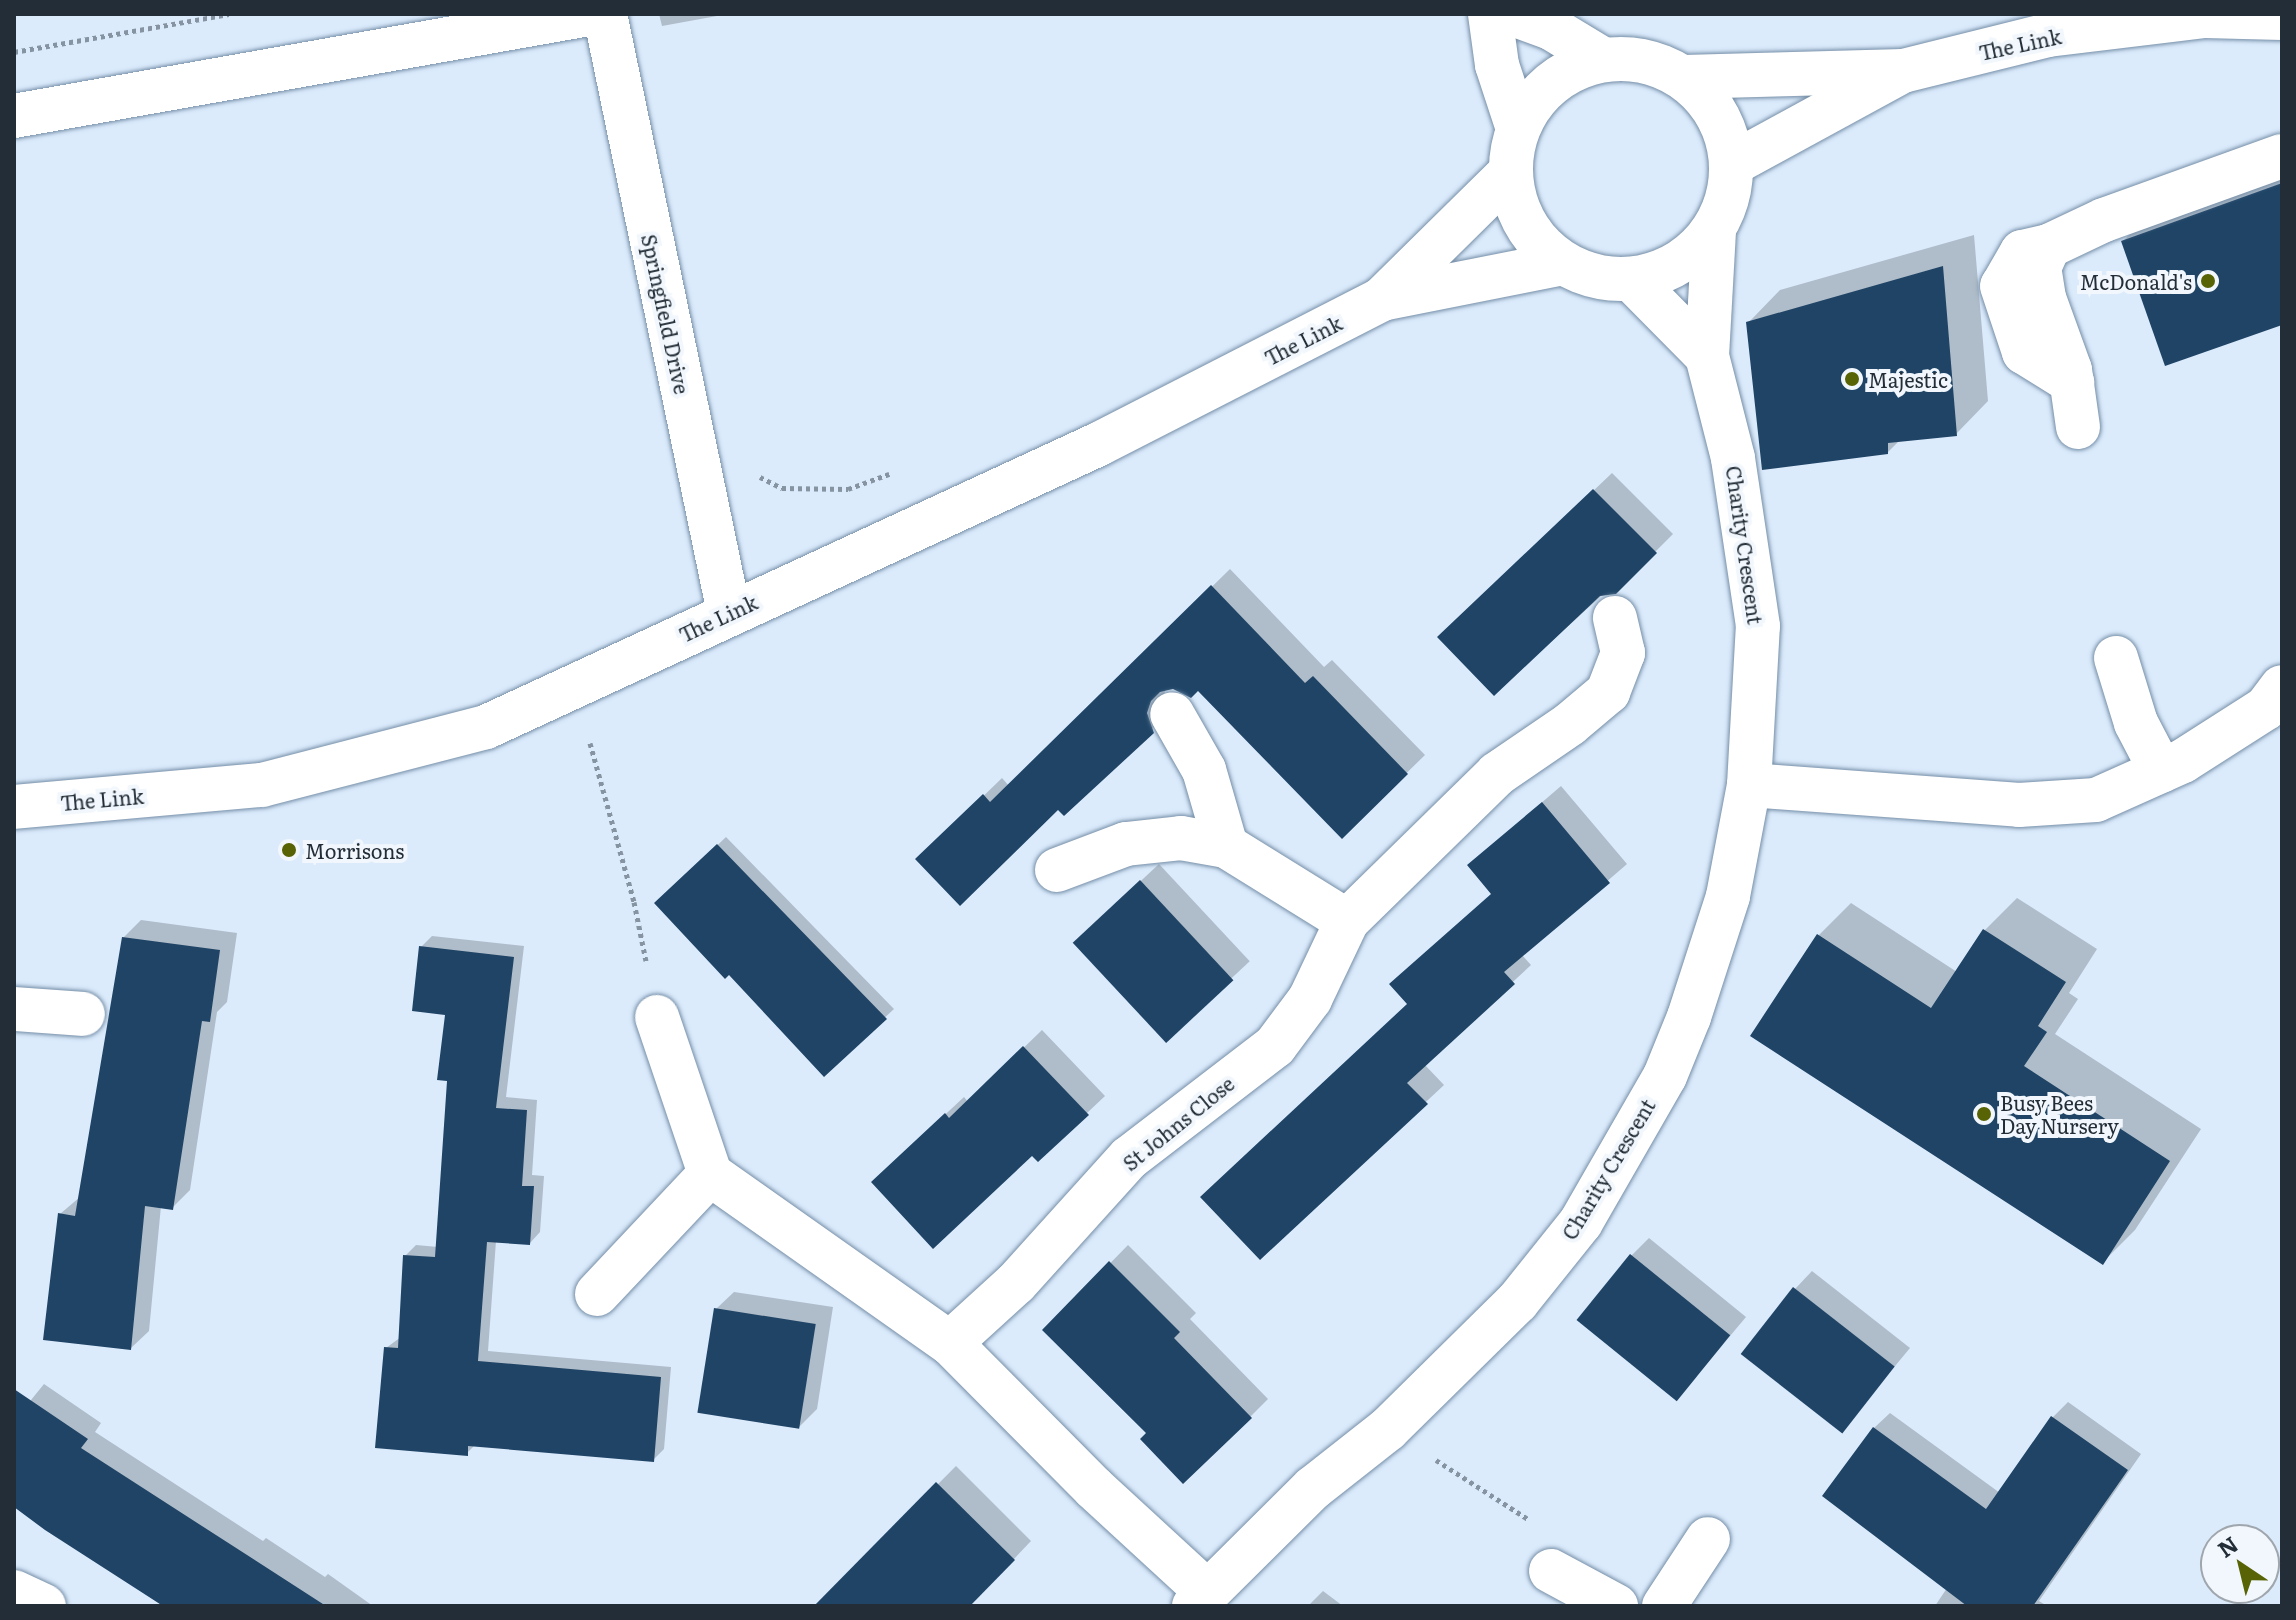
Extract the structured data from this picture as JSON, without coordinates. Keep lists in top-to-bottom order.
{
  "streets": {
    "street": [
      "The Link",
      "Springfield Drive",
      "Charity Crescent",
      "St Johns Close"
    ]
  },
  "crossings": [
    ["The Link", "Springfield Drive"],
    ["The Link", "Charity Crescent"]
  ],
  "places": [
    "McDonald's",
    "Majestic",
    "Morrisons",
    "Busy Bees Day Nursery"
  ],
  "north": "top left"
}
